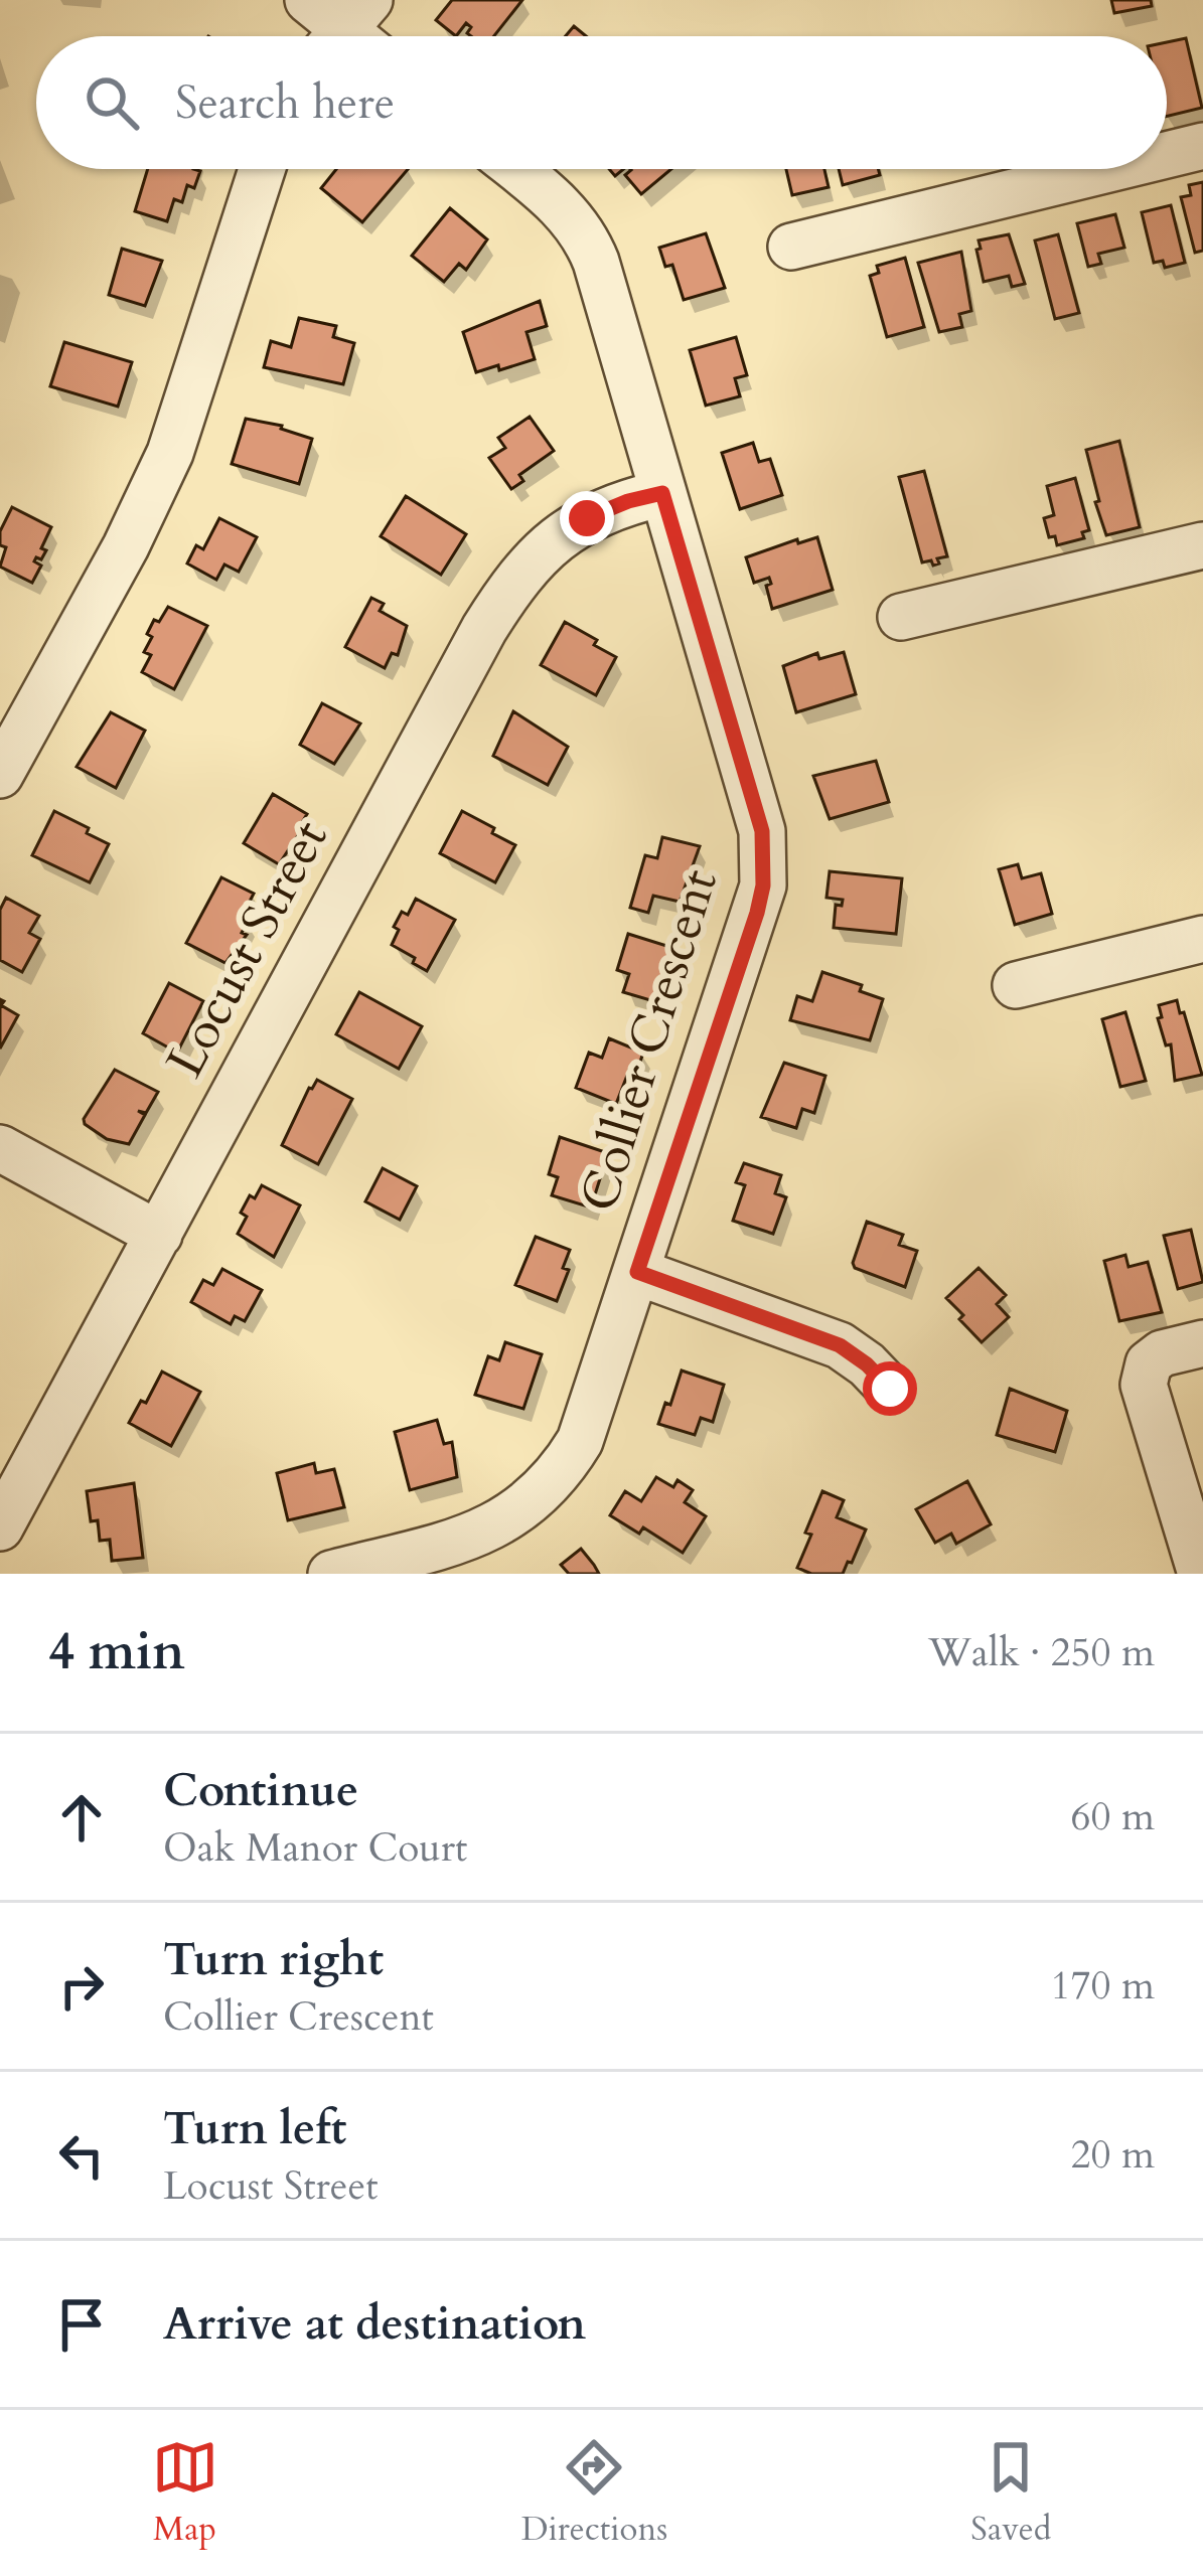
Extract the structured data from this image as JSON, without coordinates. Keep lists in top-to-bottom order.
{
  "streets": {
    "street": ["Locust Street", "Collier Crescent"]
  },
  "crossings": [
    ["Locust Street", "Collier Crescent"]
  ],
  "page": {
    "search": "Search here",
    "heading": ["4 min", "Walk · 250 m"],
    "list": [
      ["Continue", "Oak Manor Court", "60 m"],
      ["Turn right", "Collier Crescent", "170 m"],
      ["Turn left", "Locust Street", "20 m"],
      "Arrive at destination"
    ],
    "nav": ["Map", "Directions", "Saved"]
  }
}
